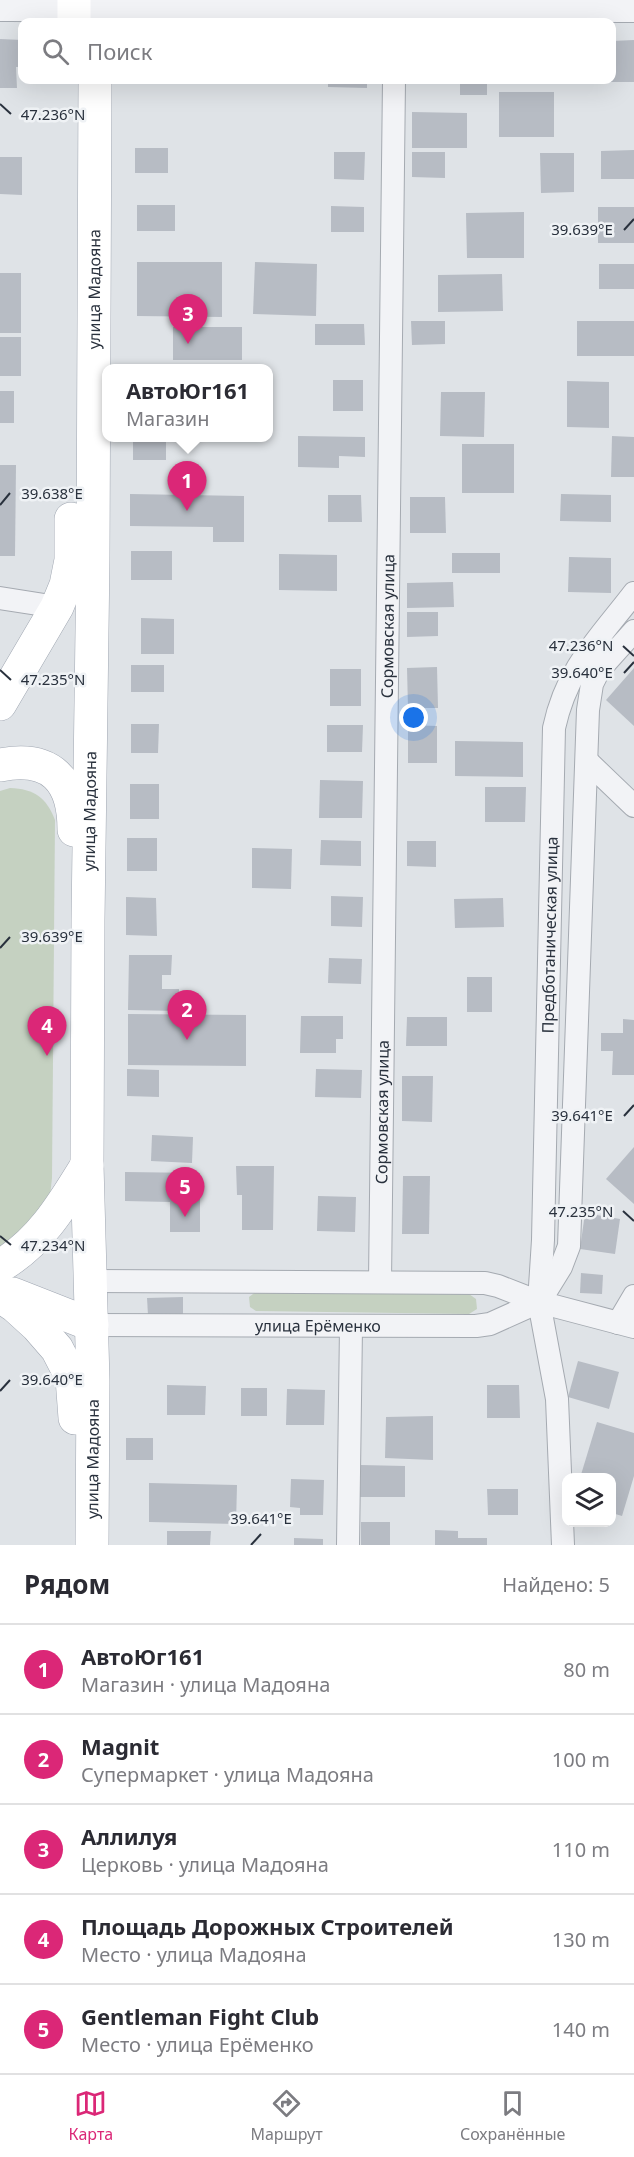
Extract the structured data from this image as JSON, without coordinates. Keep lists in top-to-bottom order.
{
  "streets": {
    "main road": ["улица Мадояна"],
    "street": ["Сормовская улица", "Предботаническая улица", "улица Ерёменко"]
  },
  "crossings": [
    ["улица Мадояна", "улица Ерёменко"],
    ["Предботаническая улица", "улица Ерёменко"]
  ],
  "page": {
    "search": "Поиск",
    "pins": [
      "3",
      "1",
      "2",
      "4",
      "5"
    ],
    "popup": ["АвтоЮг161", "Магазин"],
    "heading": ["Рядом", "Найдено: 5"],
    "list": [
      {
        "mark": "1",
        "name": "АвтоЮг161",
        "note": "Магазин · улица Мадояна",
        "value": "80 m"
      },
      {
        "mark": "2",
        "name": "Magnit",
        "note": "Супермаркет · улица Мадояна",
        "value": "100 m"
      },
      {
        "mark": "3",
        "name": "Аллилуя",
        "note": "Церковь · улица Мадояна",
        "value": "110 m"
      },
      {
        "mark": "4",
        "name": "Площадь Дорожных Строителей",
        "note": "Место · улица Мадояна",
        "value": "130 m"
      },
      {
        "mark": "5",
        "name": "Gentleman Fight Club",
        "note": "Место · улица Ерёменко",
        "value": "140 m"
      }
    ],
    "nav": ["Карта", "Маршрут", "Сохранённые"]
  },
  "coordinates": [
    "47.236°N",
    "39.639°E",
    "39.638°E",
    "39.640°E",
    "47.235°N",
    "39.641°E",
    "47.234°N"
  ]
}
